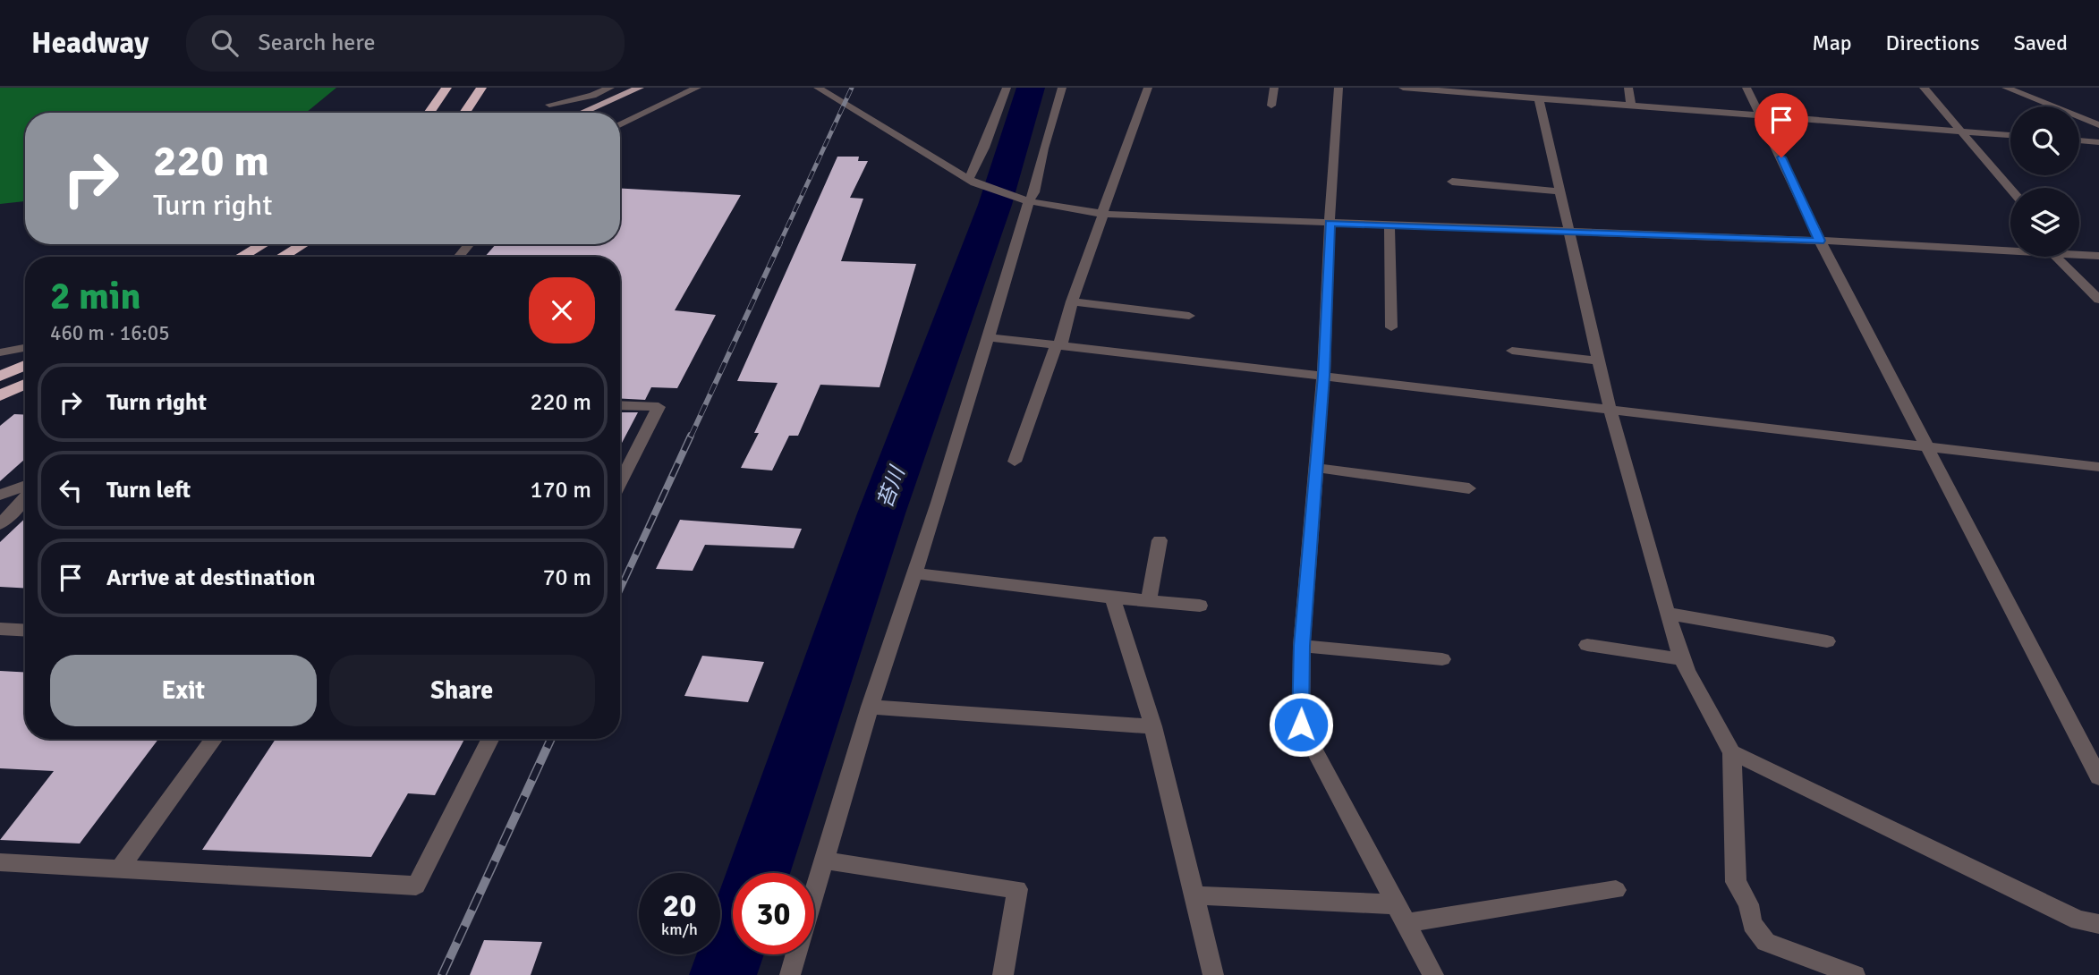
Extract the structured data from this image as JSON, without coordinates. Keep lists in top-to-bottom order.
{
  "water": ["苔川"],
  "page": {
    "header": "Headway",
    "search": "Search here",
    "nav": ["Map", "Directions", "Saved"],
    "turn": ["220 m", "Turn right"],
    "heading": ["2 min", "460 m · 16:05"],
    "list": [
      {
        "name": "Turn right",
        "value": "220 m"
      },
      {
        "name": "Turn left",
        "value": "170 m"
      },
      {
        "name": "Arrive at destination",
        "value": "70 m"
      }
    ],
    "buttons": ["Exit", "Share"],
    "speed": "20 km/h",
    "limit": "30"
  }
}
